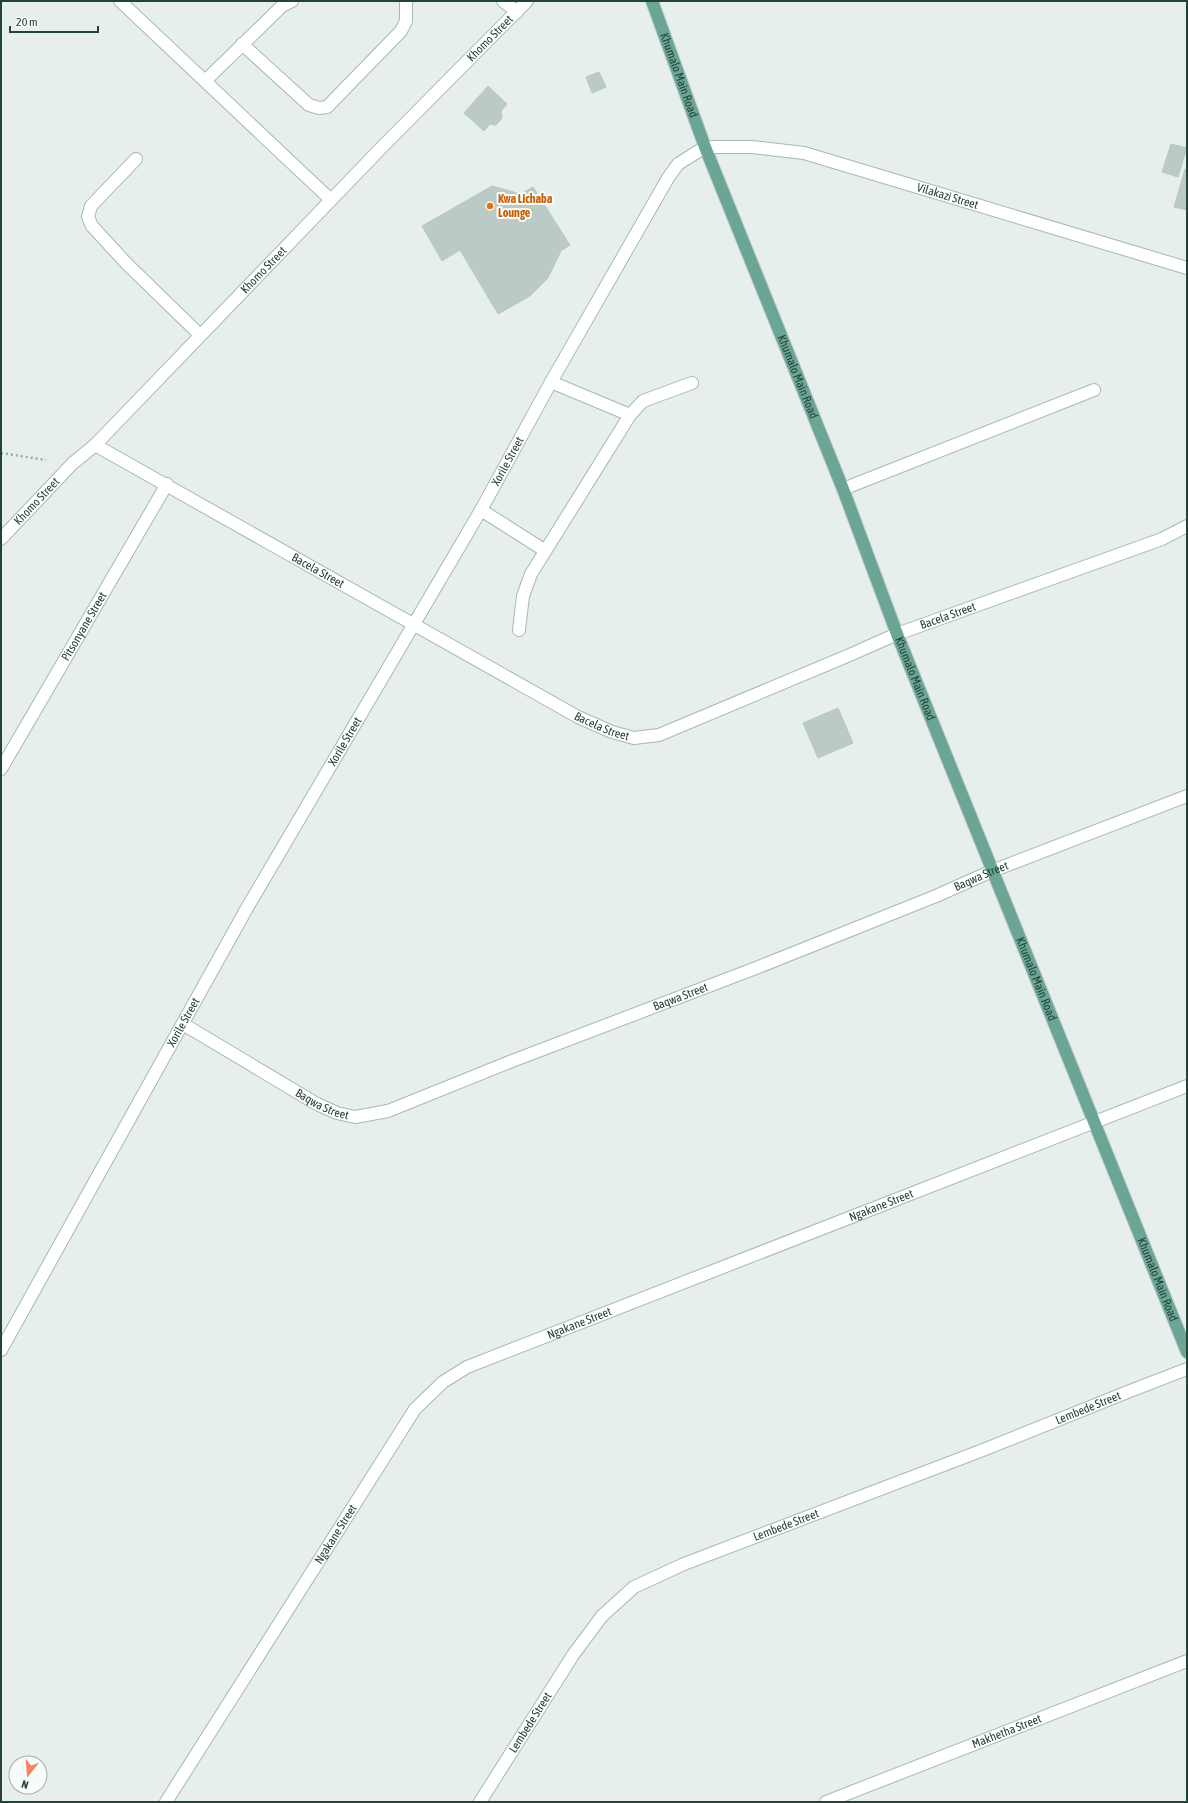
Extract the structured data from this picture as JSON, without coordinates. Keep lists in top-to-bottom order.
{
  "streets": {
    "main road": ["Khumalo Main Road"],
    "street": [
      "Khomo Street",
      "Vilakazi Street",
      "Xorile Street",
      "Bacela Street",
      "Pitsonyane Street",
      "Baqwa Street",
      "Ngakane Street",
      "Lembede Street",
      "Makhetha Street"
    ]
  },
  "crossings": [
    ["Khomo Street", "Bacela Street"],
    ["Khumalo Main Road", "Vilakazi Street"],
    ["Khumalo Main Road", "Xorile Street"],
    ["Khumalo Main Road", "Bacela Street"],
    ["Khumalo Main Road", "Baqwa Street"],
    ["Khumalo Main Road", "Ngakane Street"],
    ["Vilakazi Street", "Xorile Street"],
    ["Xorile Street", "Bacela Street"],
    ["Xorile Street", "Baqwa Street"],
    ["Bacela Street", "Pitsonyane Street"]
  ],
  "places": ["Kwa Lichaba Lounge"],
  "scale_bar": "20 m",
  "north": "bottom"
}
